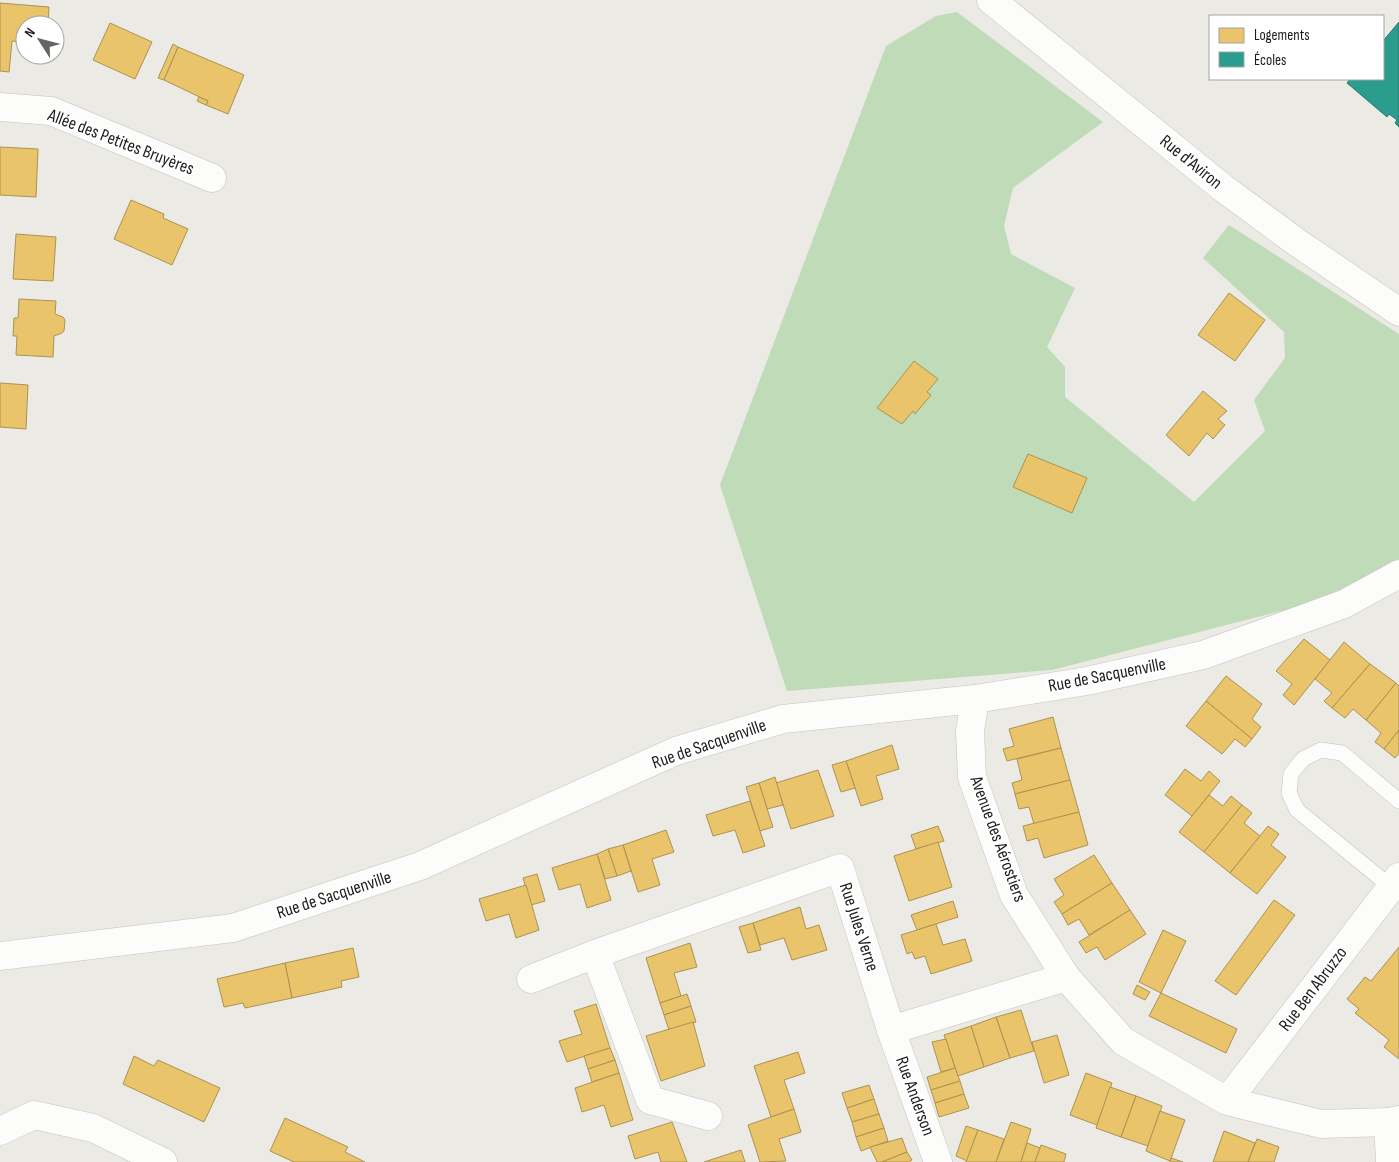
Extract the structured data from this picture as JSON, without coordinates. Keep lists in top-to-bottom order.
{
  "streets": {
    "street": [
      "Allée des Petites Bruyères",
      "Rue d'Aviron",
      "Rue de Sacquenville",
      "Avenue des Aérostiers",
      "Rue Jules Verne",
      "Rue Ben Abruzzo",
      "Rue Anderson"
    ]
  },
  "crossings": [
    ["Rue de Sacquenville", "Avenue des Aérostiers"],
    ["Avenue des Aérostiers", "Rue Ben Abruzzo"],
    ["Rue Jules Verne", "Rue Anderson"]
  ],
  "legend": ["Logements", "Écoles"],
  "north": "top left"
}
